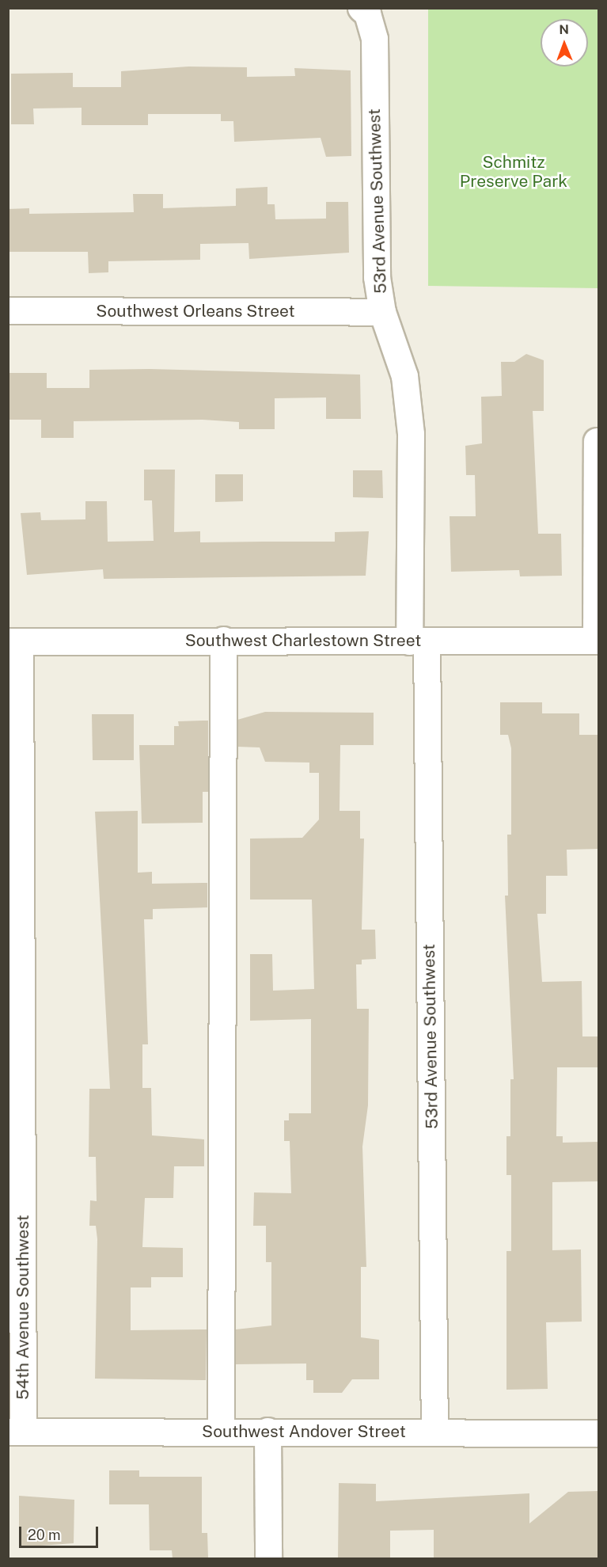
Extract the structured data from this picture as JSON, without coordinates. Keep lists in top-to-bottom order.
{
  "streets": {
    "street": [
      "53rd Avenue Southwest",
      "Southwest Orleans Street",
      "Southwest Charlestown Street",
      "54th Avenue Southwest",
      "Southwest Andover Street"
    ]
  },
  "crossings": [
    ["53rd Avenue Southwest", "Southwest Orleans Street"],
    ["53rd Avenue Southwest", "Southwest Charlestown Street"],
    ["53rd Avenue Southwest", "Southwest Andover Street"],
    ["Southwest Charlestown Street", "54th Avenue Southwest"],
    ["54th Avenue Southwest", "Southwest Andover Street"]
  ],
  "parks": ["Schmitz Preserve Park"],
  "scale_bar": "20 m",
  "north": "top"
}
